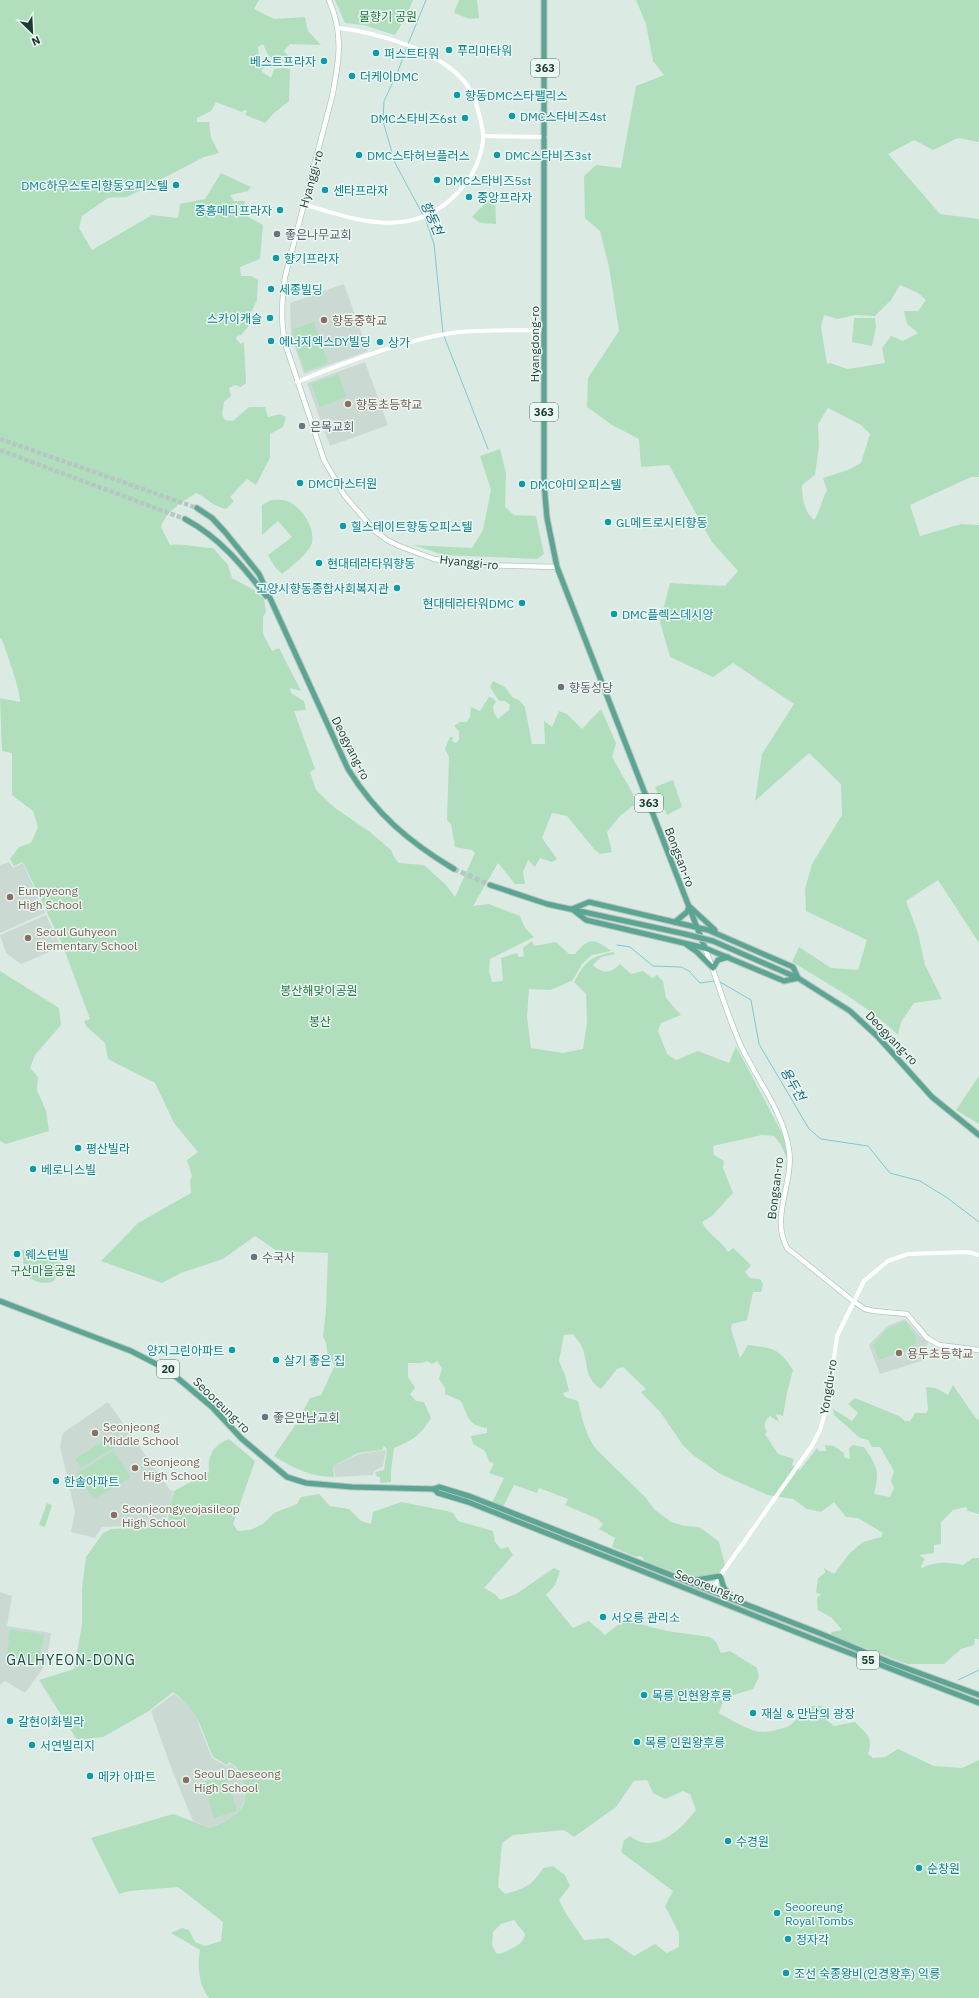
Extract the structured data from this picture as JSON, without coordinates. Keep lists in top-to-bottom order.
{
  "streets": {
    "main road": [
      "363",
      "Hyanggi-ro",
      "Hyangdong-ro",
      "Deogyang-ro",
      "Bongsan-ro",
      "20",
      "Seooreung-ro",
      "55"
    ],
    "street": ["Yongdu-ro"]
  },
  "crossings": [
    ["363", "Bongsan-ro"],
    ["363", "Yongdu-ro"],
    ["Hyanggi-ro", "Hyangdong-ro"],
    ["Hyangdong-ro", "Bongsan-ro"],
    ["Bongsan-ro", "Yongdu-ro"],
    ["Yongdu-ro", "Seooreung-ro"]
  ],
  "districts": ["GALHYEON-DONG"],
  "water": ["향동천", "용두천"],
  "parks": [
    "물향기 공원",
    "봉산해맞이공원",
    "봉산",
    "구산마을공원"
  ],
  "places": [
    "푸리마타워",
    "퍼스트타워",
    "베스트프라자",
    "더케이DMC",
    "향동DMC스타팰리스",
    "DMC스타비즈4st",
    "DMC스타비즈6st",
    "DMC스타허브플러스",
    "DMC스타비즈3st",
    "DMC스타비즈5st",
    "DMC하우스토리향동오피스텔",
    "센타프라자",
    "중앙프라자",
    "중흥메디프라자",
    "좋은나무교회",
    "향기프라자",
    "세종빌딩",
    "스카이캐슬",
    "향동중학교",
    "에너지엑스DY빌딩",
    "상가",
    "향동초등학교",
    "은목교회",
    "DMC마스터원",
    "DMC아미오피스텔",
    "GL메트로시티향동",
    "힐스테이트향동오피스텔",
    "현대테라타워향동",
    "고양시향동종합사회복지관",
    "현대테라타워DMC",
    "DMC플렉스데시앙",
    "향동성당",
    "Eunpyeong High School",
    "Seoul Guhyeon Elementary School",
    "평산빌라",
    "베로니스빌",
    "웨스턴빌",
    "수국사",
    "양지그린아파트",
    "용두초등학교",
    "살기 좋은 집",
    "좋은만남교회",
    "Seonjeong Middle School",
    "Seonjeong High School",
    "한솔아파트",
    "Seonjeongyeojasileop High School",
    "서오릉 관리소",
    "목릉 인현왕후릉",
    "재실 & 만남의 광장",
    "갈현이화빌라",
    "목릉 인원왕후릉",
    "서연빌리지",
    "메카 아파트",
    "Seoul Daeseong High School",
    "수경원",
    "순창원",
    "Seooreung Royal Tombs",
    "정자각",
    "조선 숙종왕비(인경왕후) 익릉"
  ],
  "north": "bottom right"
}
